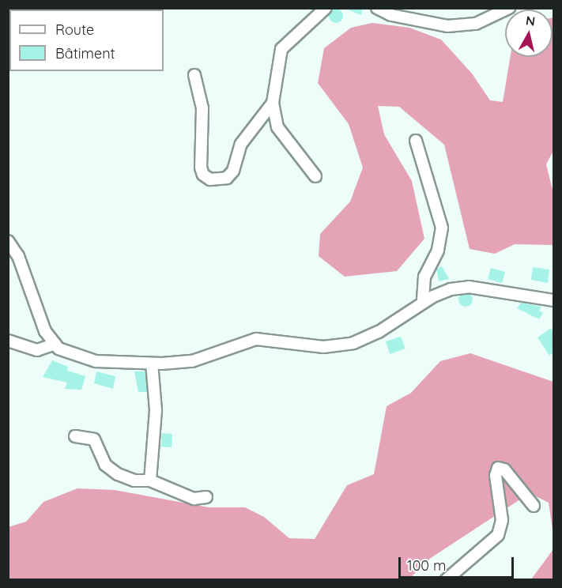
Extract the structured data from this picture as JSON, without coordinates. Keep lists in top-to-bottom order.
{
  "legend": ["Route", "Bâtiment"],
  "scale_bar": "100 m",
  "north": "top"
}
